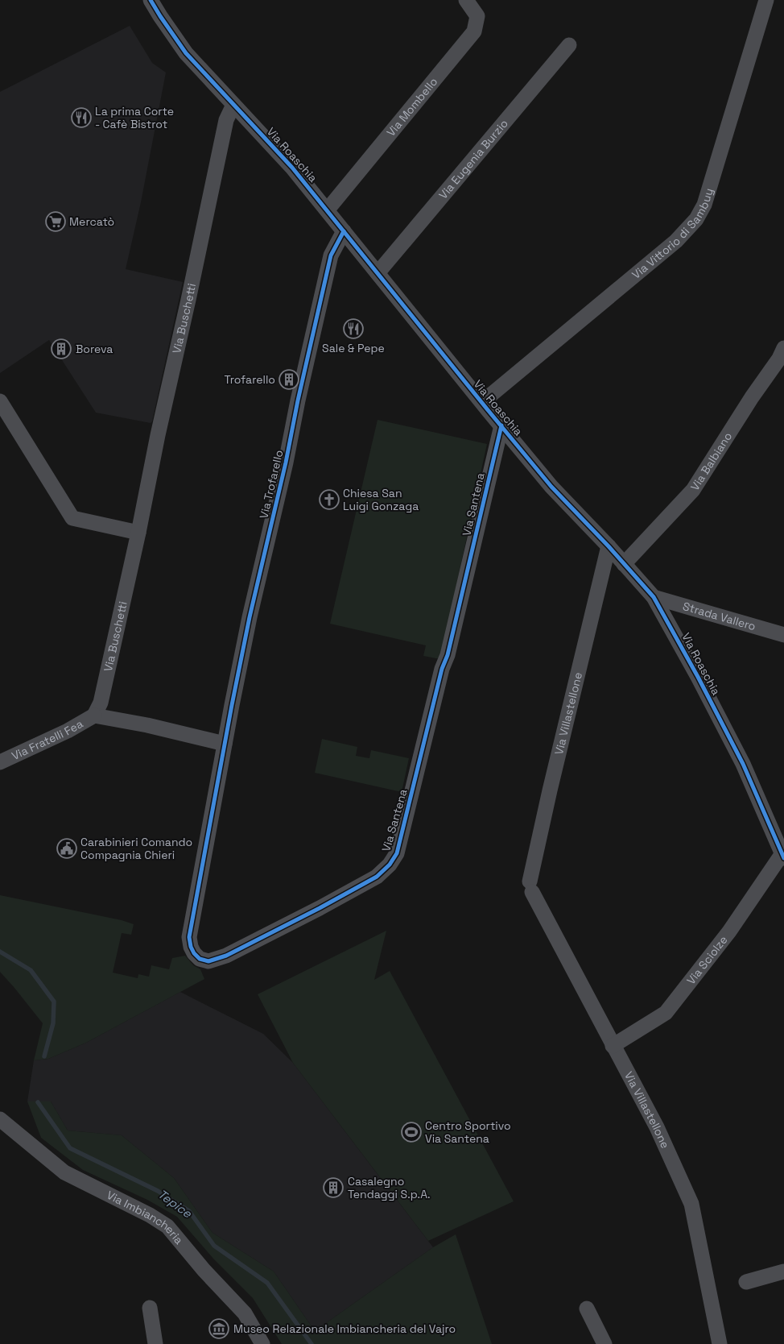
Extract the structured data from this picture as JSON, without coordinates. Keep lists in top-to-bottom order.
{
  "streets": {
    "street": [
      "Via Mombello",
      "Via Roaschia",
      "Via Eugenia Burzio",
      "Via Vittorio di Sambuy",
      "Via Buschetti",
      "Via Balbiano",
      "Via Trofarello",
      "Via Santena",
      "Strada Vallero",
      "Via Villastellone",
      "Via Fratelli Fea",
      "Via Sciolze",
      "Via Imbiancheria"
    ]
  },
  "crossings": [
    ["Via Mombello", "Via Roaschia"],
    ["Via Roaschia", "Via Eugenia Burzio"],
    ["Via Roaschia", "Via Vittorio di Sambuy"],
    ["Via Roaschia", "Via Buschetti"],
    ["Via Roaschia", "Via Balbiano"],
    ["Via Roaschia", "Via Trofarello"],
    ["Via Roaschia", "Via Santena"],
    ["Via Roaschia", "Strada Vallero"],
    ["Via Roaschia", "Via Villastellone"],
    ["Via Roaschia", "Via Sciolze"],
    ["Via Buschetti", "Via Fratelli Fea"],
    ["Via Trofarello", "Via Santena"],
    ["Via Villastellone", "Via Sciolze"]
  ],
  "water": ["Tepice"],
  "places": {
    "restaurant": ["La prima Corte - Cafè Bistrot", "Sale & Pepe"],
    "supermarket": ["Mercatò"],
    "building": ["Boreva", "Trofarello", "Casalegno Tendaggi S.p.A."],
    "church": ["Chiesa San Luigi Gonzaga"],
    "public building": ["Carabinieri Comando Compagnia Chieri"],
    "sports": ["Centro Sportivo Via Santena"],
    "museum": ["Museo Relazionale Imbiancheria del Vajro"]
  }
}
